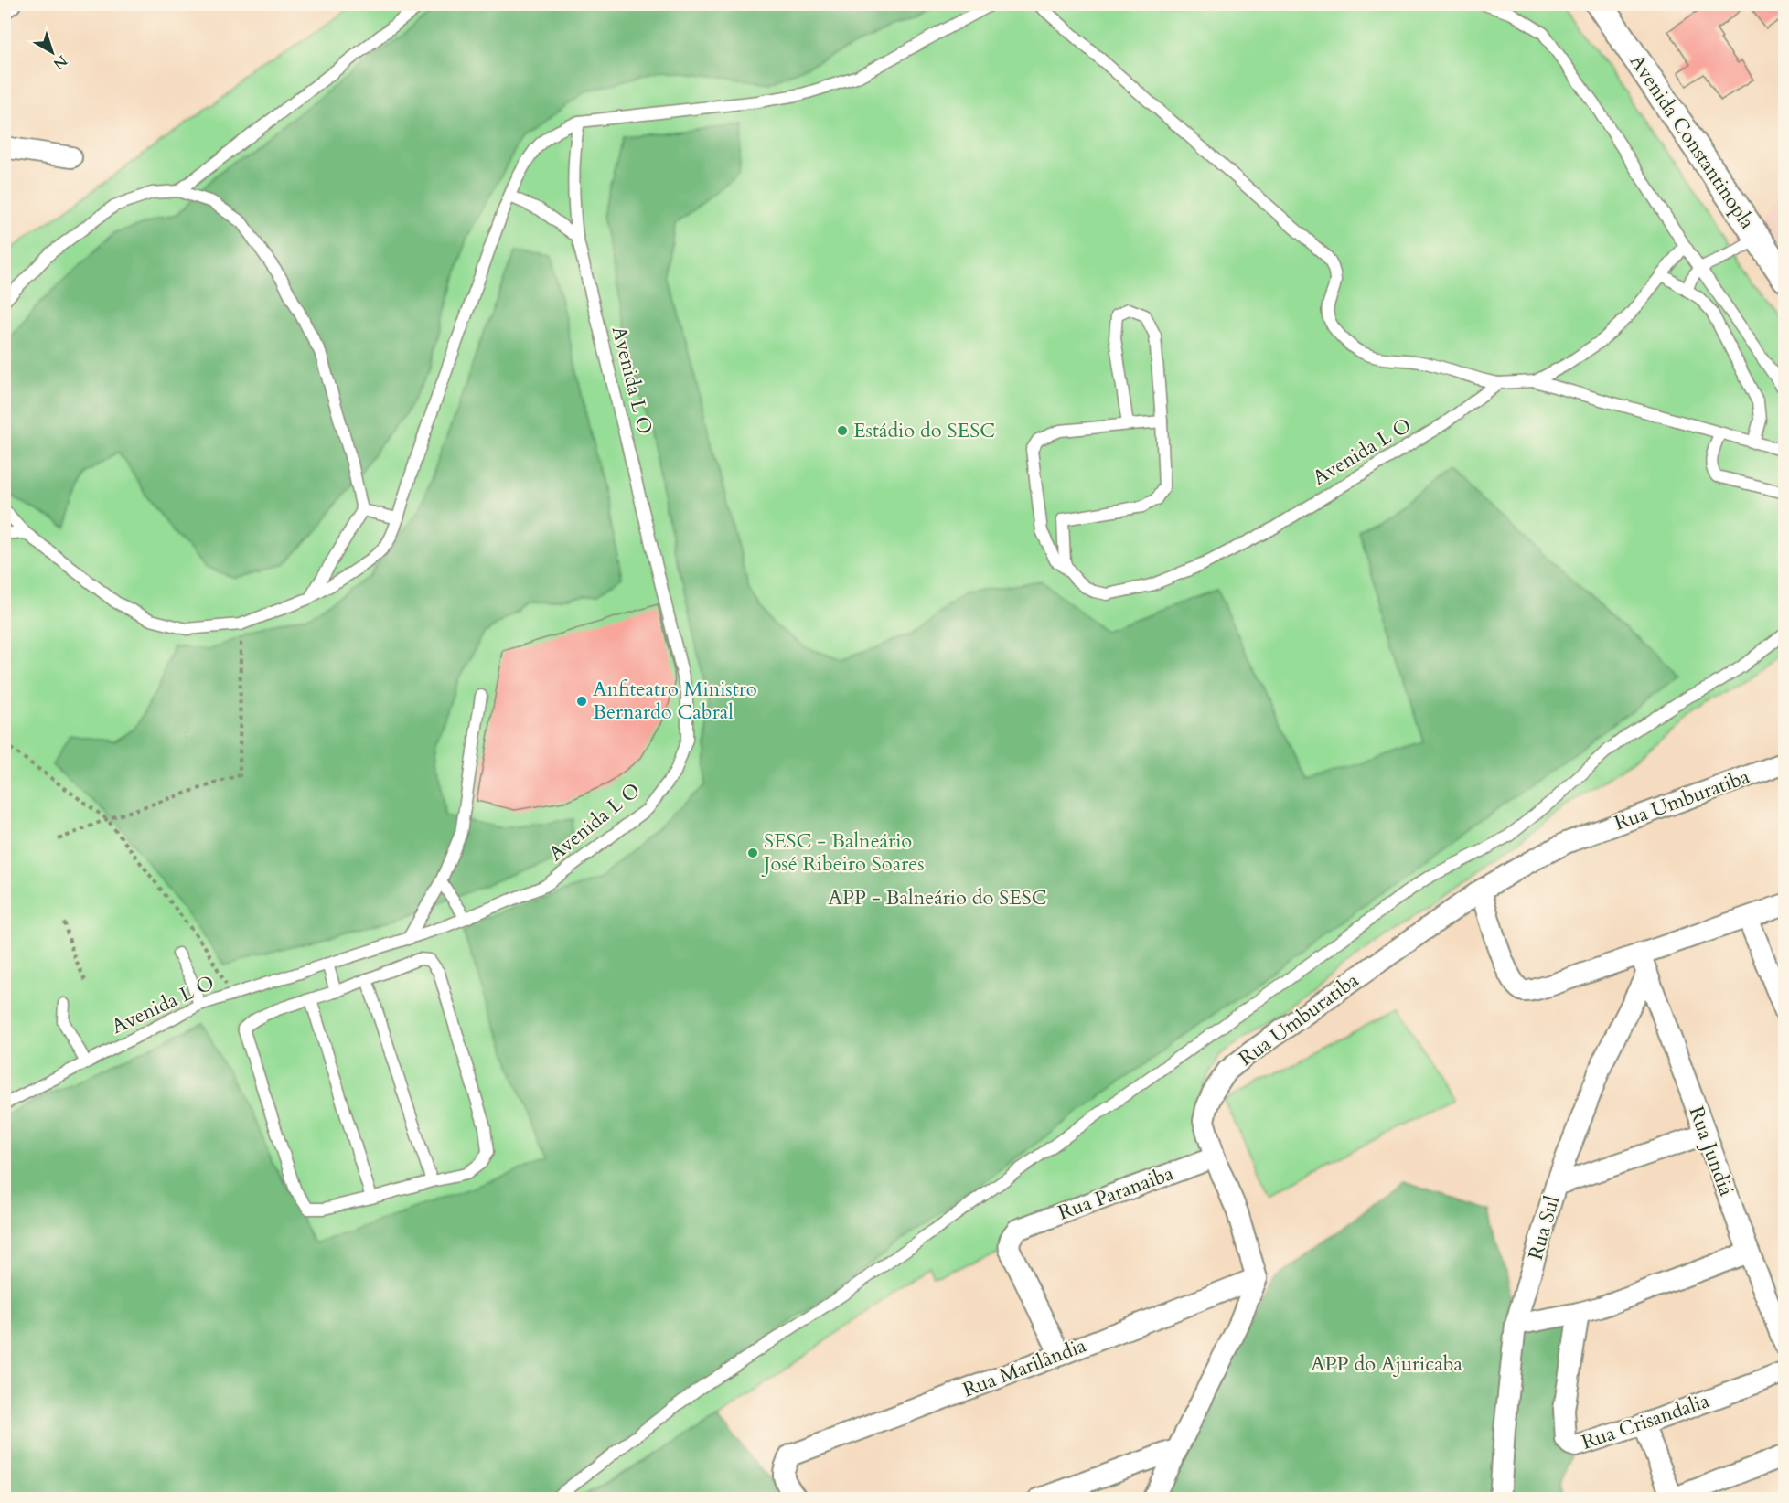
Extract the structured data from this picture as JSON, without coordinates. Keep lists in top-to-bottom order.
{
  "streets": {
    "street": [
      "Avenida Constantinopla",
      "Rua Umburatiba",
      "Rua Jundiá",
      "Rua Paranaiba",
      "Rua Sul",
      "Rua Marilândia",
      "Rua Crisandalia"
    ],
    "lane": ["Avenida L O"]
  },
  "crossings": [
    ["Rua Umburatiba", "Rua Paranaiba"],
    ["Rua Umburatiba", "Rua Marilândia"],
    ["Rua Jundiá", "Rua Sul"],
    ["Rua Paranaiba", "Rua Marilândia"]
  ],
  "parks": ["APP - Balneário do SESC", "APP do Ajuricaba"],
  "places": ["Estádio do SESC", "Anfiteatro Ministro Bernardo Cabral", "SESC - Balneário José Ribeiro Soares"],
  "north": "bottom right"
}
